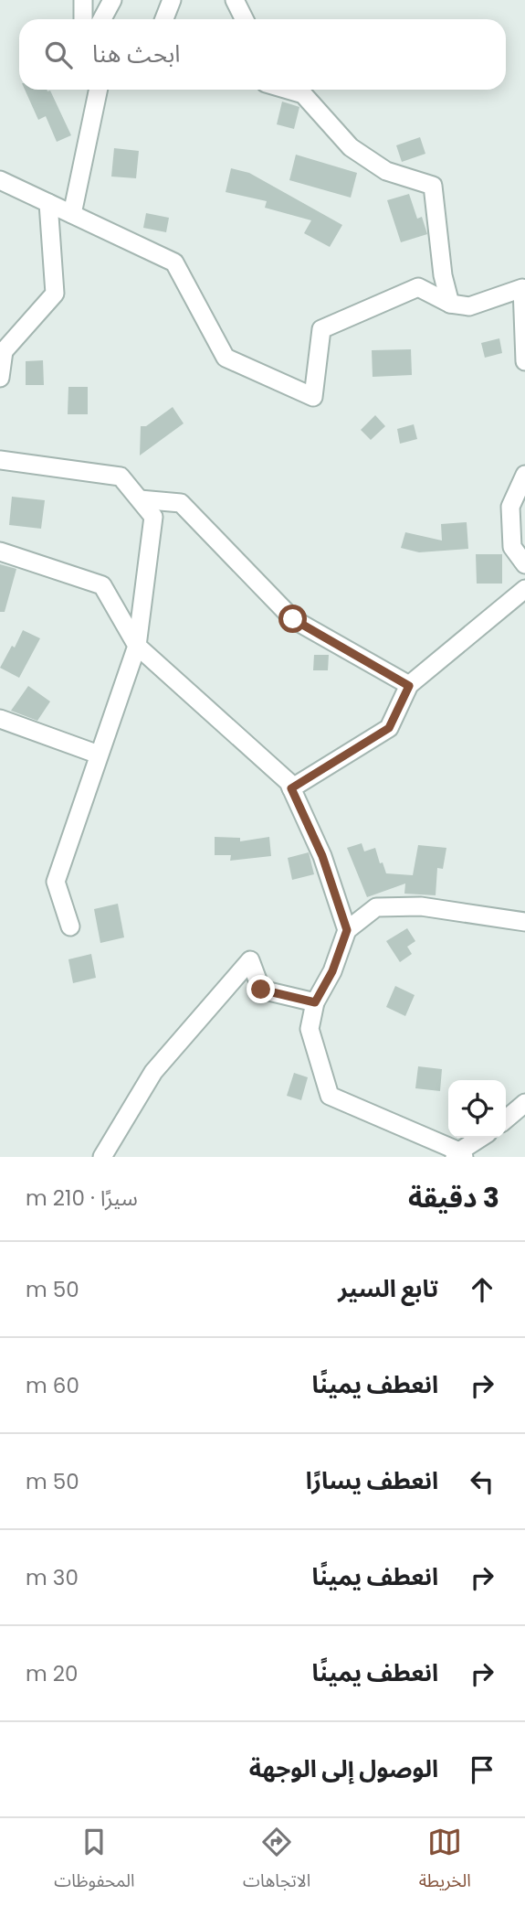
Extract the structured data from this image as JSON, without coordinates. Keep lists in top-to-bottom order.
{
  "page": {
    "search": "ابحث هنا",
    "heading": ["3 دقيقة", "سيرًا · 210 m"],
    "list": [
      ["تابع السير", "50 m"],
      ["انعطف يمينًا", "60 m"],
      ["انعطف يسارًا", "50 m"],
      ["انعطف يمينًا", "30 m"],
      ["انعطف يمينًا", "20 m"],
      "الوصول إلى الوجهة"
    ],
    "nav": ["الخريطة", "الاتجاهات", "المحفوظات"]
  }
}
